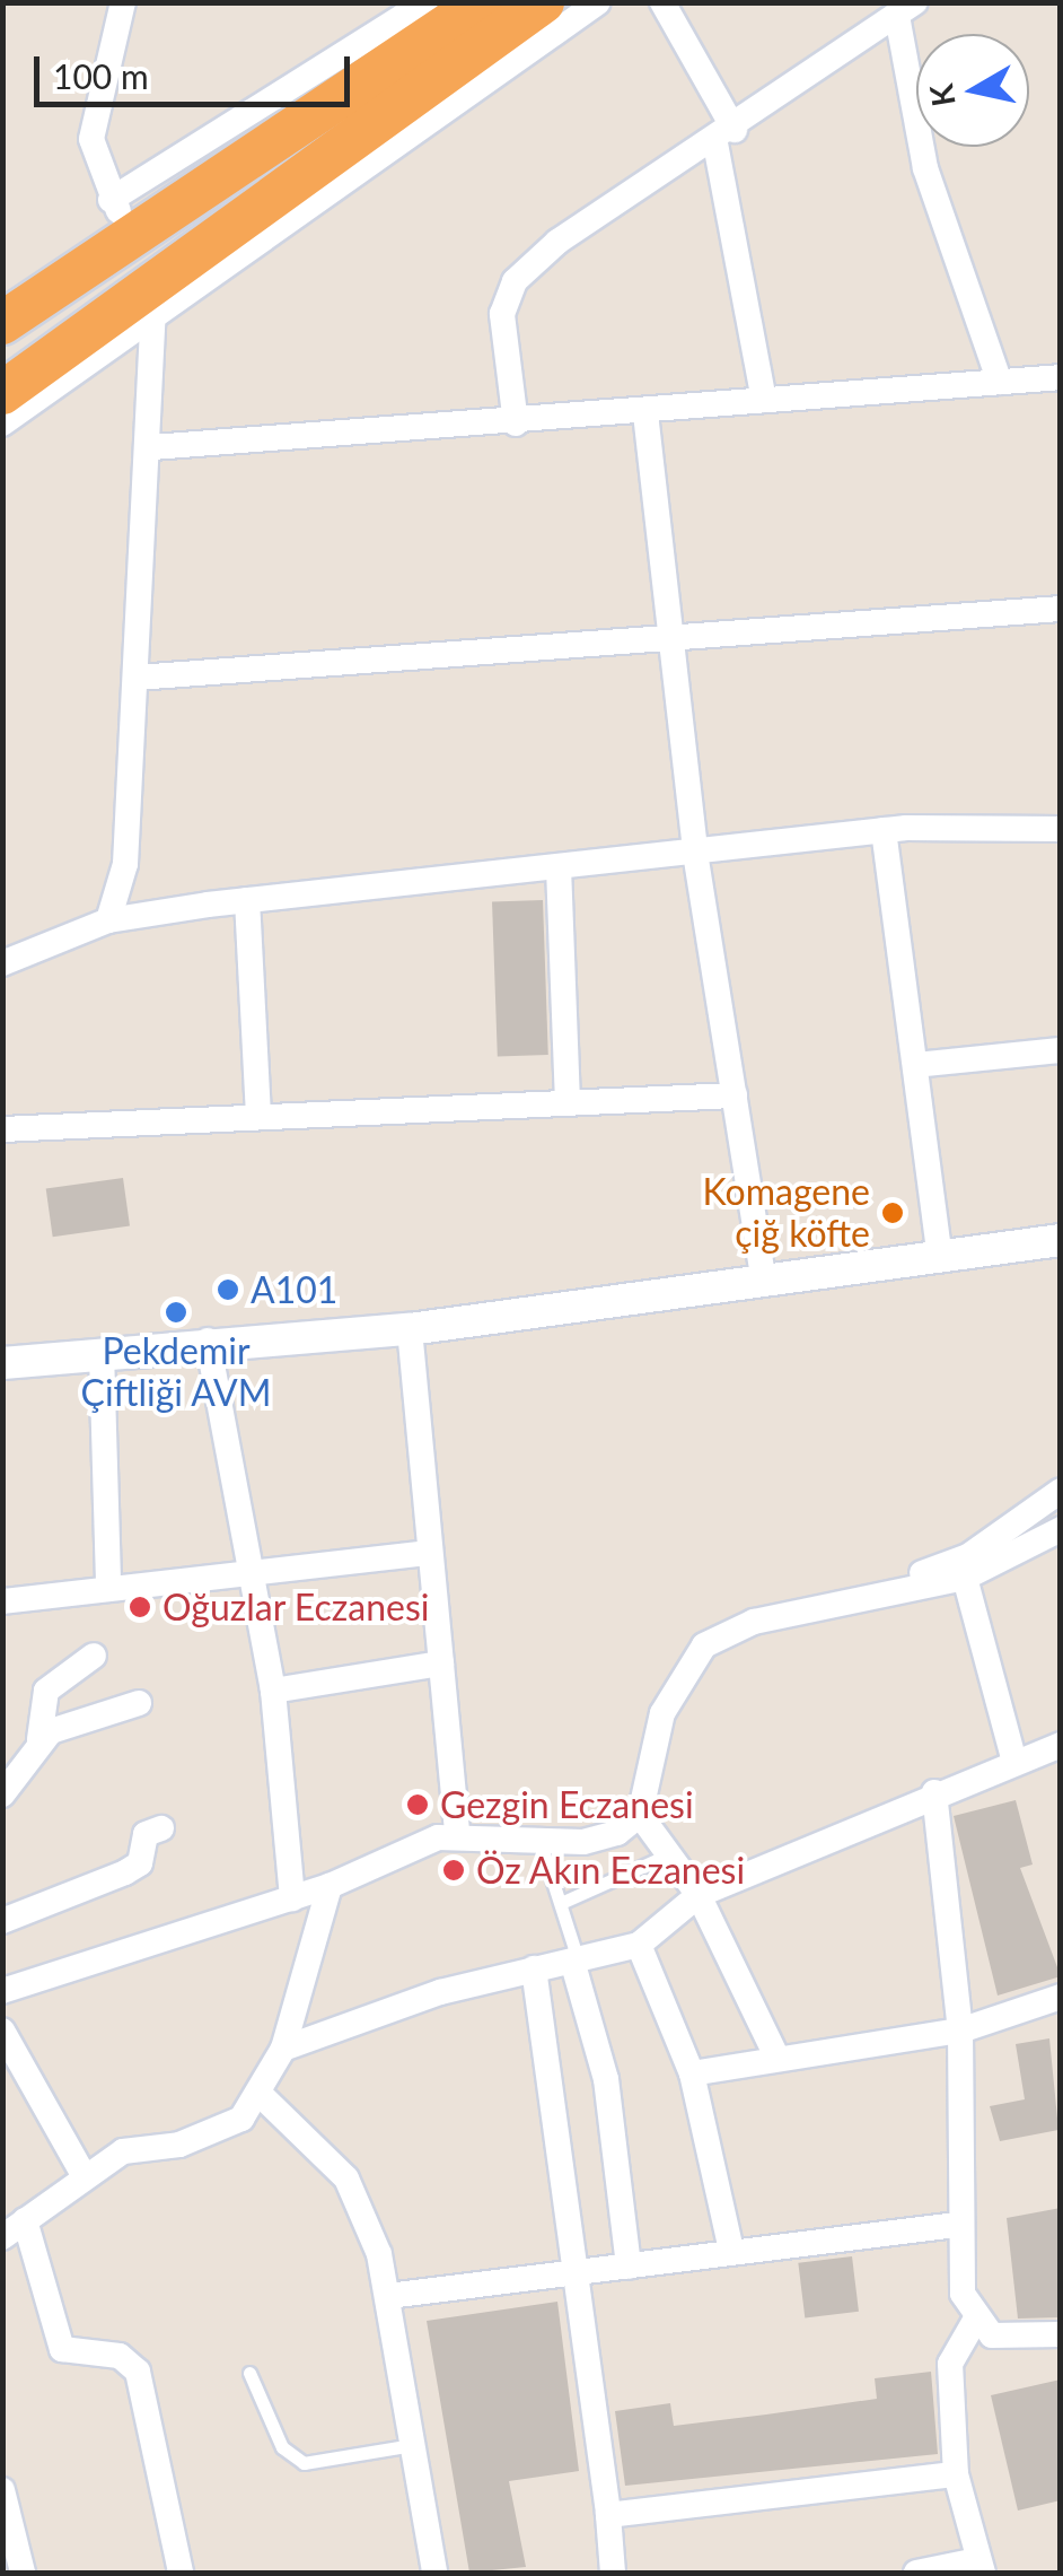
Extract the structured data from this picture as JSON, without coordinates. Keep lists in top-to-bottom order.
{
  "places": [
    "Komagene çiğ köfte",
    "A101",
    "Pekdemir Çiftliği AVM",
    "Oğuzlar Eczanesi",
    "Gezgin Eczanesi",
    "Öz Akın Eczanesi"
  ],
  "scale_bar": "100 m",
  "north": "left"
}
